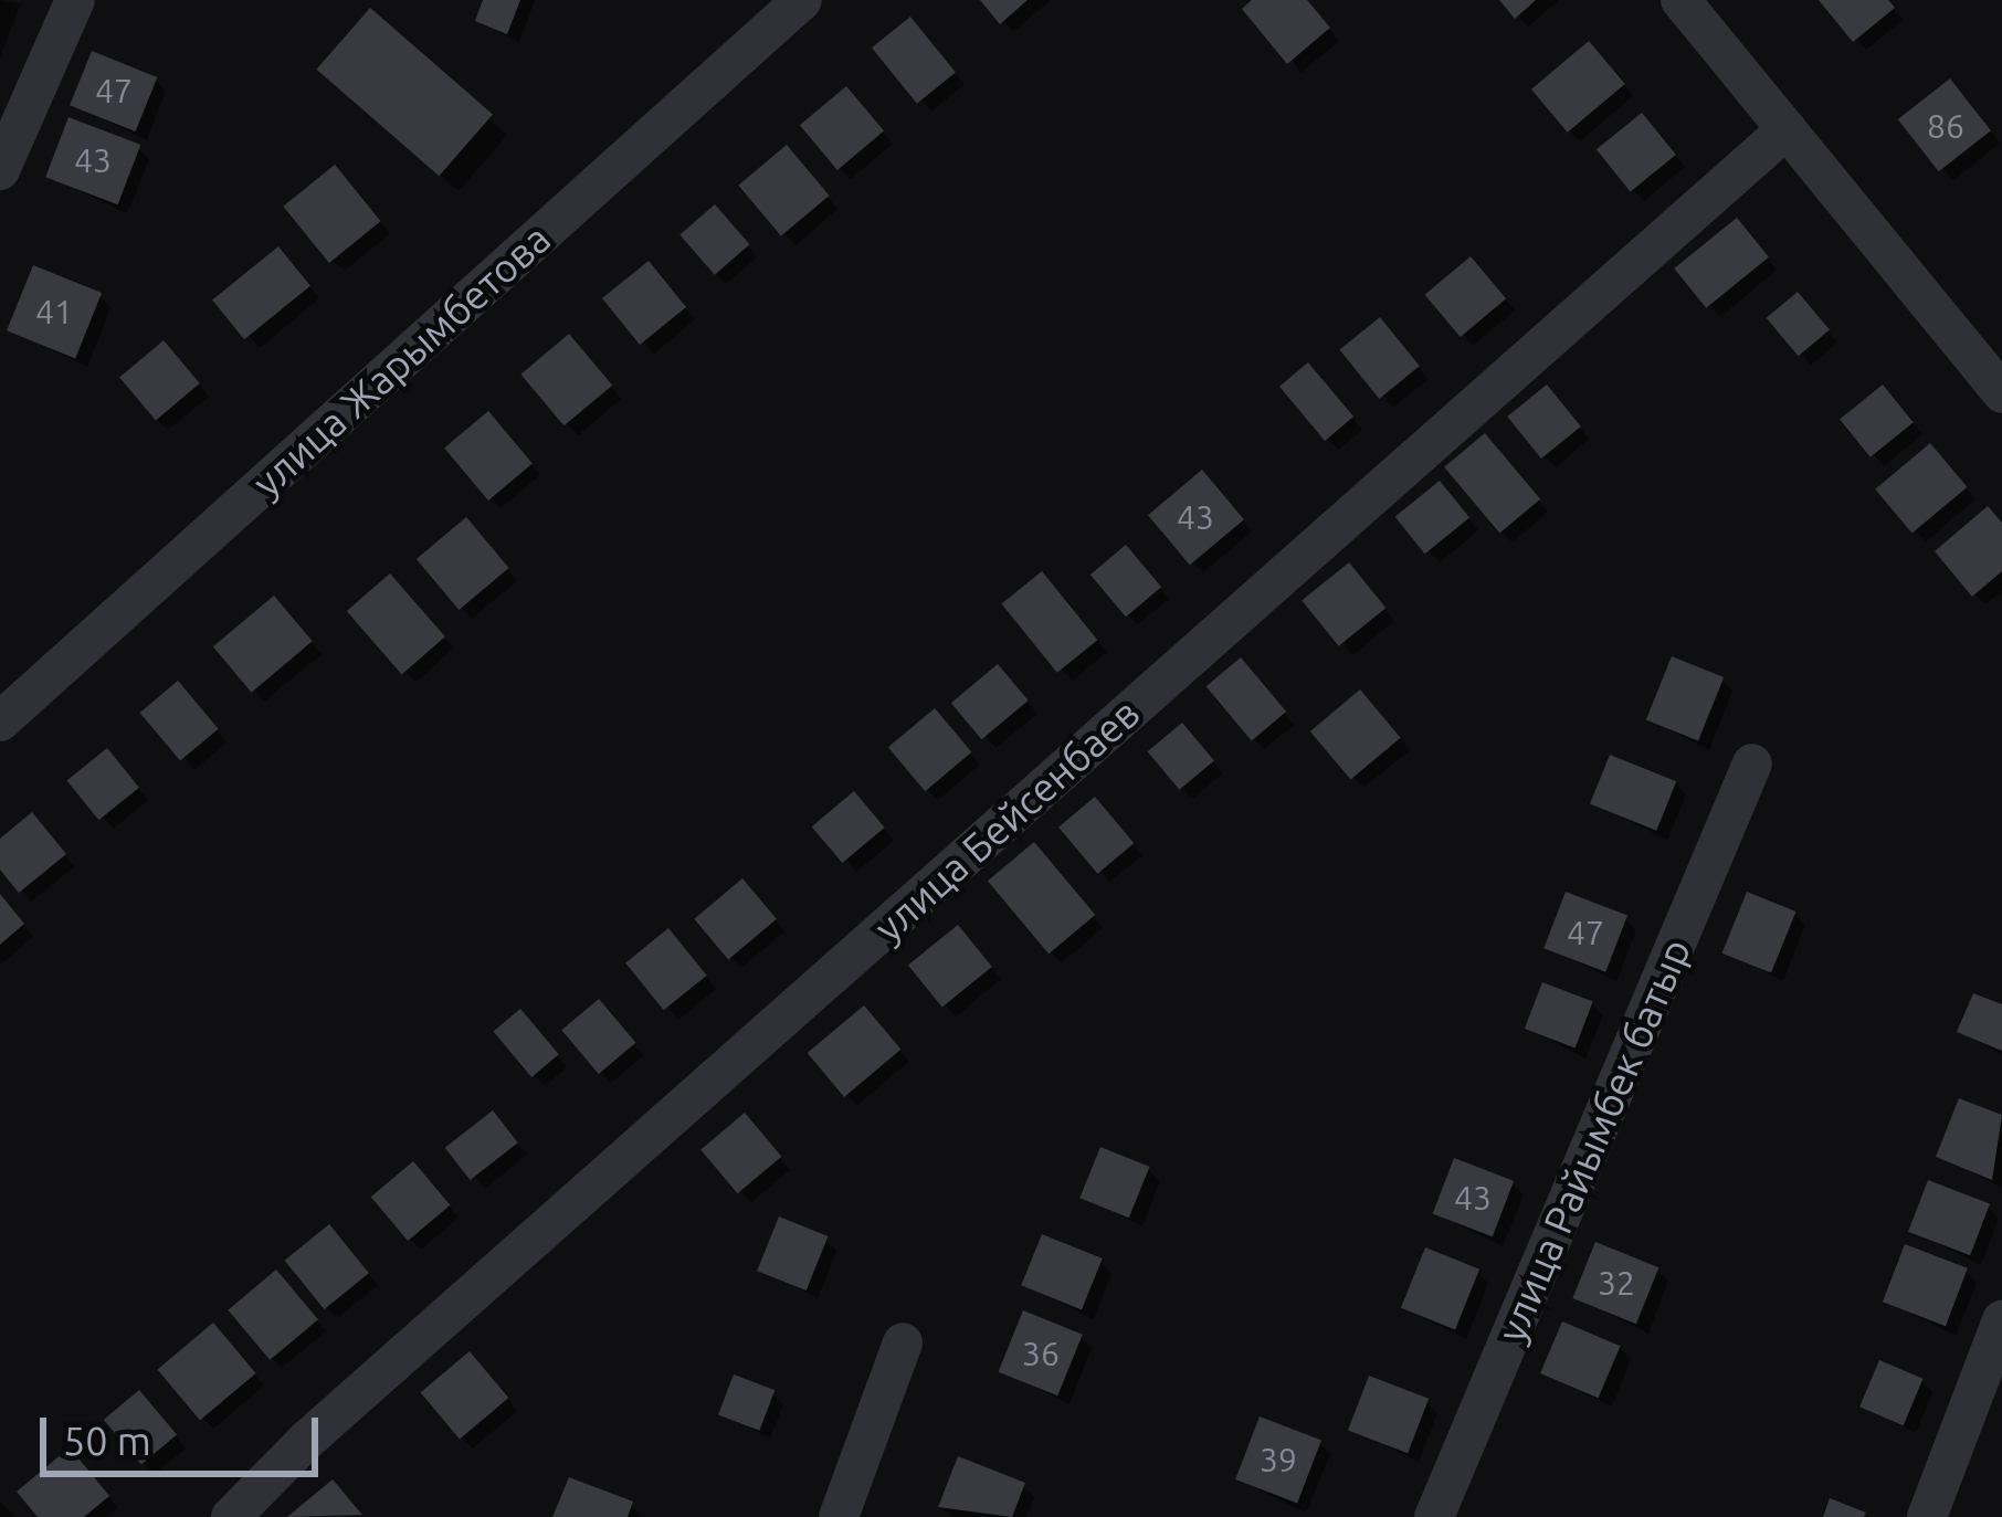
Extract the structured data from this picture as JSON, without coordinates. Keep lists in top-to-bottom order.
{
  "streets": {
    "street": ["улица Жарымбетова", "улица Бейсенбаев", "улица Райымбек батыр"]
  },
  "house_numbers": [
    "47",
    "86",
    "43",
    "41",
    "43",
    "47",
    "43",
    "32",
    "36",
    "39"
  ],
  "scale_bar": "50 m"
}
